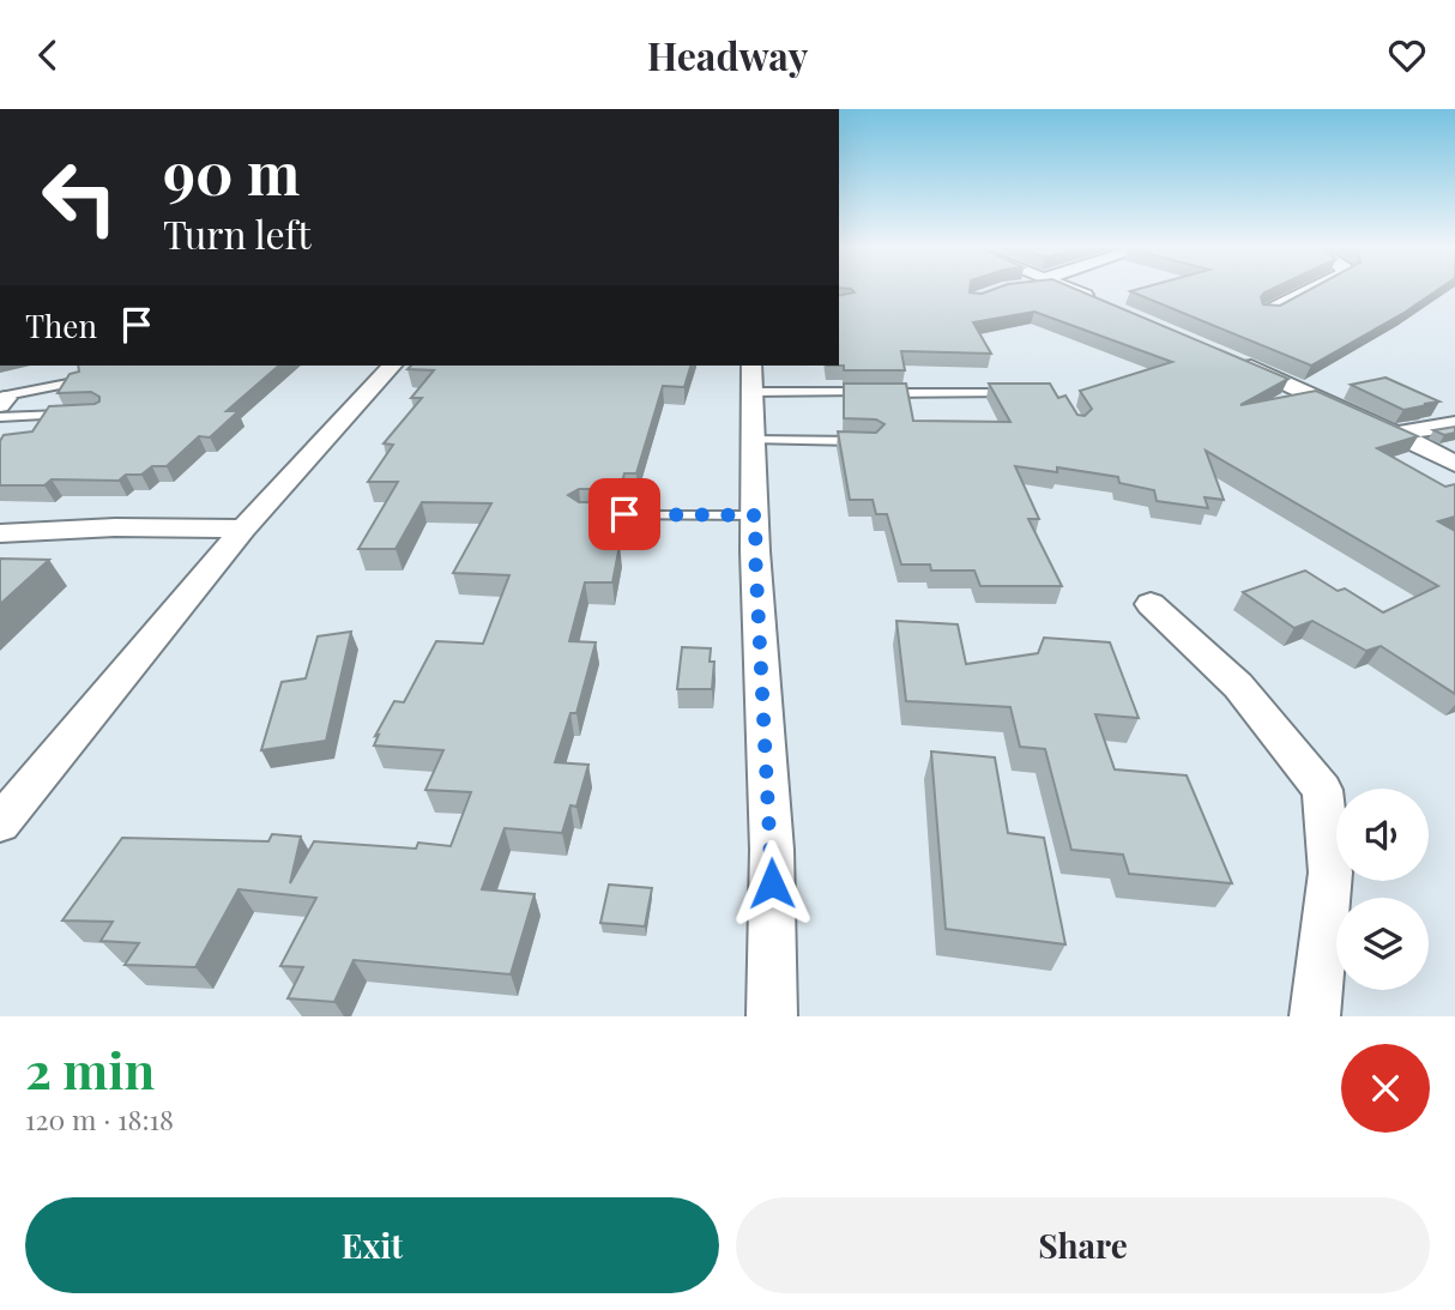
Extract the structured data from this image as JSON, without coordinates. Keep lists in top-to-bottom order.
{
  "page": {
    "header": "Headway",
    "turn": ["90 m", "Turn left"],
    "then": "Then",
    "heading": ["2 min", "120 m · 18:18"],
    "buttons": ["Exit", "Share"]
  }
}
